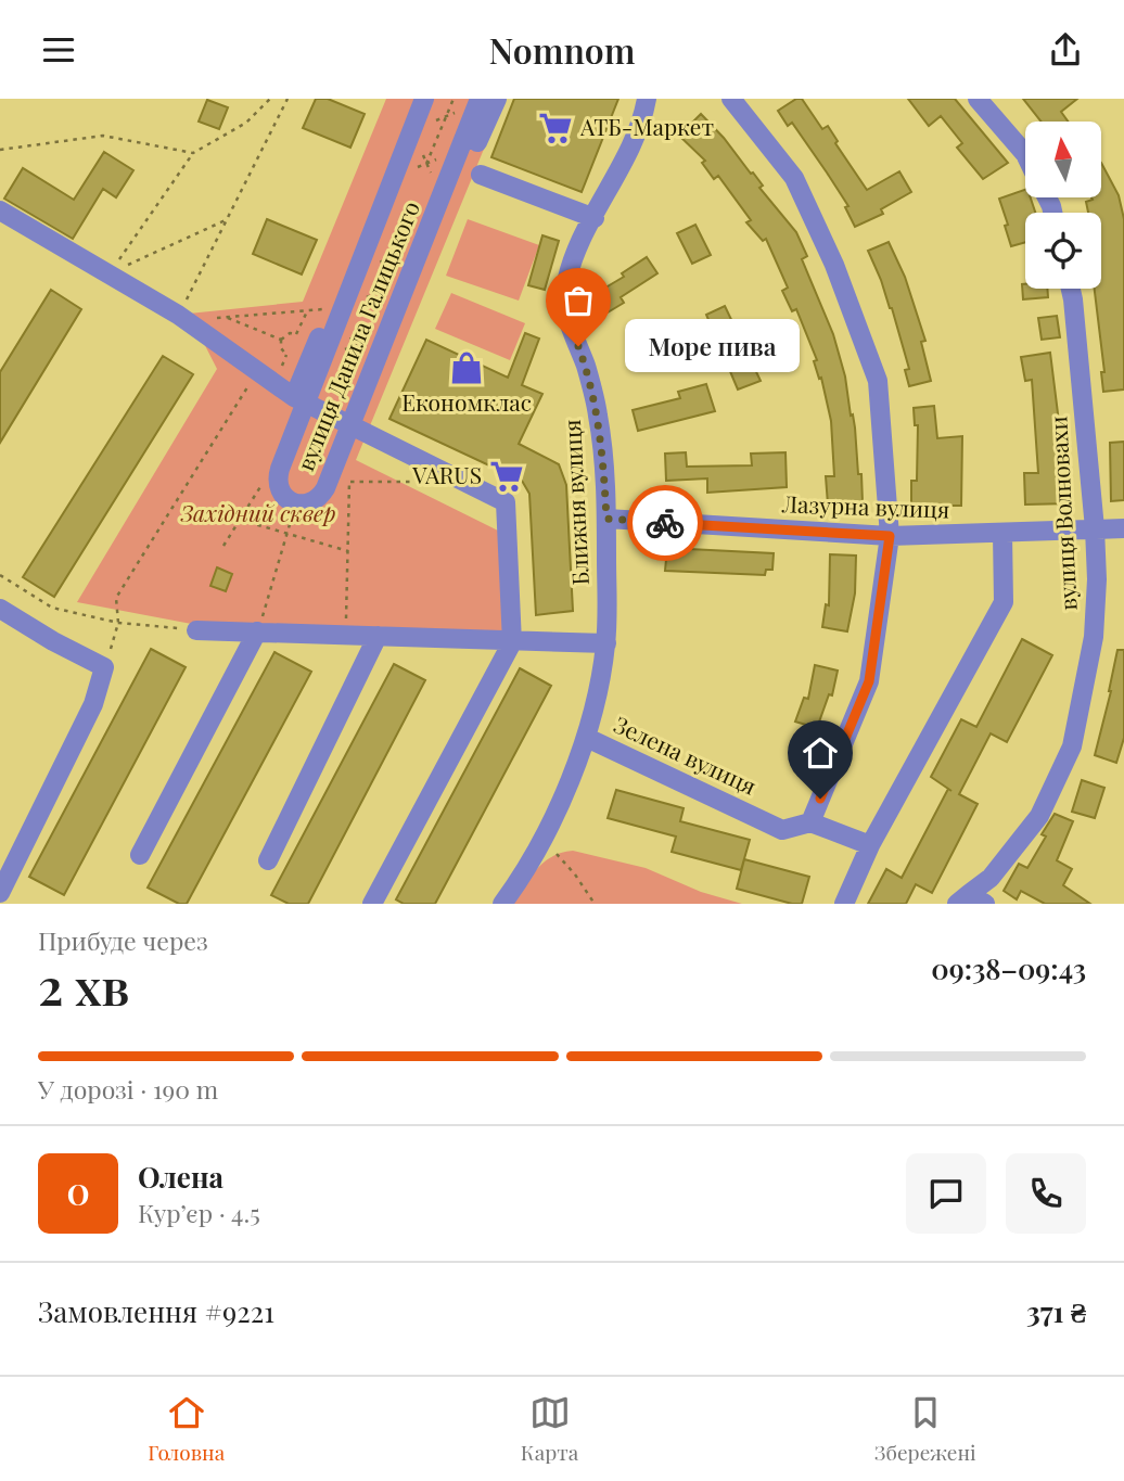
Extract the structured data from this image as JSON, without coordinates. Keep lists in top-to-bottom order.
{
  "streets": {
    "street": [
      "вулиця Данила Галицького",
      "Ближня вулиця",
      "Лазурна вулиця",
      "вулиця Волновахи",
      "Зелена вулиця"
    ]
  },
  "crossings": [
    ["Ближня вулиця", "Лазурна вулиця"],
    ["Ближня вулиця", "Зелена вулиця"],
    ["Лазурна вулиця", "вулиця Волновахи"]
  ],
  "parks": ["Західний сквер"],
  "places": {
    "supermarket": ["АТБ-Маркет", "VARUS"],
    "other": ["Море пива"],
    "shop": ["Економклас"]
  },
  "north": "top",
  "page": {
    "header": "Nomnom",
    "bubble": "Море пива",
    "heading": ["2 хв", "Прибуде через", "09:38–09:43"],
    "panel": [
      "Олена",
      "Кур’єр · 4.5",
      "Замовлення #9221",
      "371 ₴"
    ],
    "bar": "У дорозі · 190 m",
    "round": "О",
    "tabs": ["Головна", "Карта", "Збережені"]
  }
}
